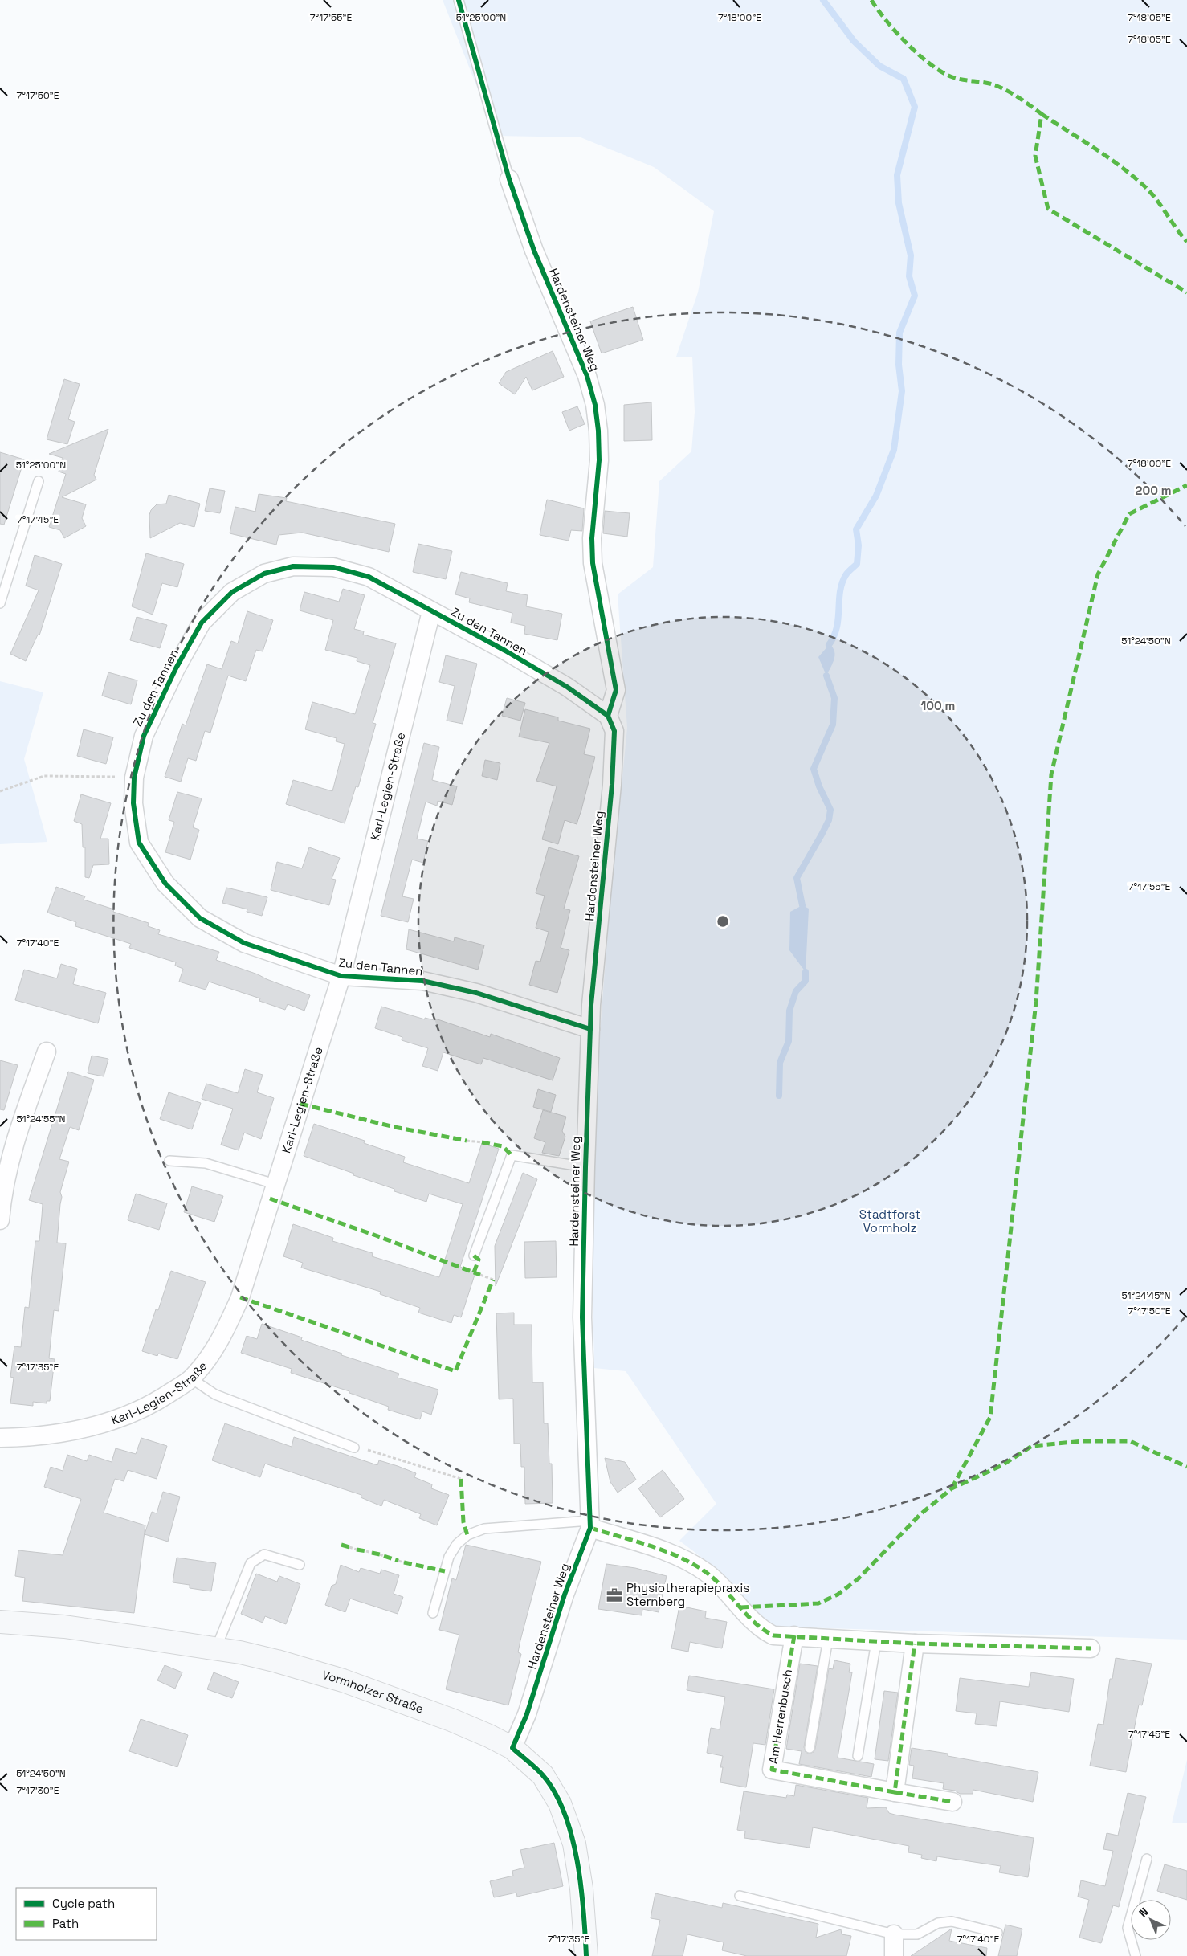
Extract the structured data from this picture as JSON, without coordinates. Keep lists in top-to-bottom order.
{
  "streets": {
    "main road": ["Vormholzer Straße"],
    "street": [
      "Hardensteiner Weg",
      "Zu den Tannen",
      "Karl-Legien-Straße",
      "Am Herrenbusch"
    ]
  },
  "crossings": [
    ["Hardensteiner Weg", "Zu den Tannen"],
    ["Hardensteiner Weg", "Vormholzer Straße"],
    ["Zu den Tannen", "Karl-Legien-Straße"]
  ],
  "parks": ["Stadtforst Vormholz"],
  "places": {
    "office": ["Physiotherapiepraxis Sternberg"]
  },
  "legend": ["Cycle path", "Path"],
  "north": "top left",
  "coordinates": [
    "51°25'00\"N",
    "7°17'55\"E",
    "7°18'00\"E",
    "7°18'05\"E",
    "7°17'50\"E",
    "7°17'45\"E",
    "51°24'50\"N",
    "7°17'40\"E",
    "51°24'55\"N",
    "51°24'45\"N",
    "7°17'35\"E",
    "7°17'30\"E"
  ],
  "rings": ["200 m", "100 m"]
}
